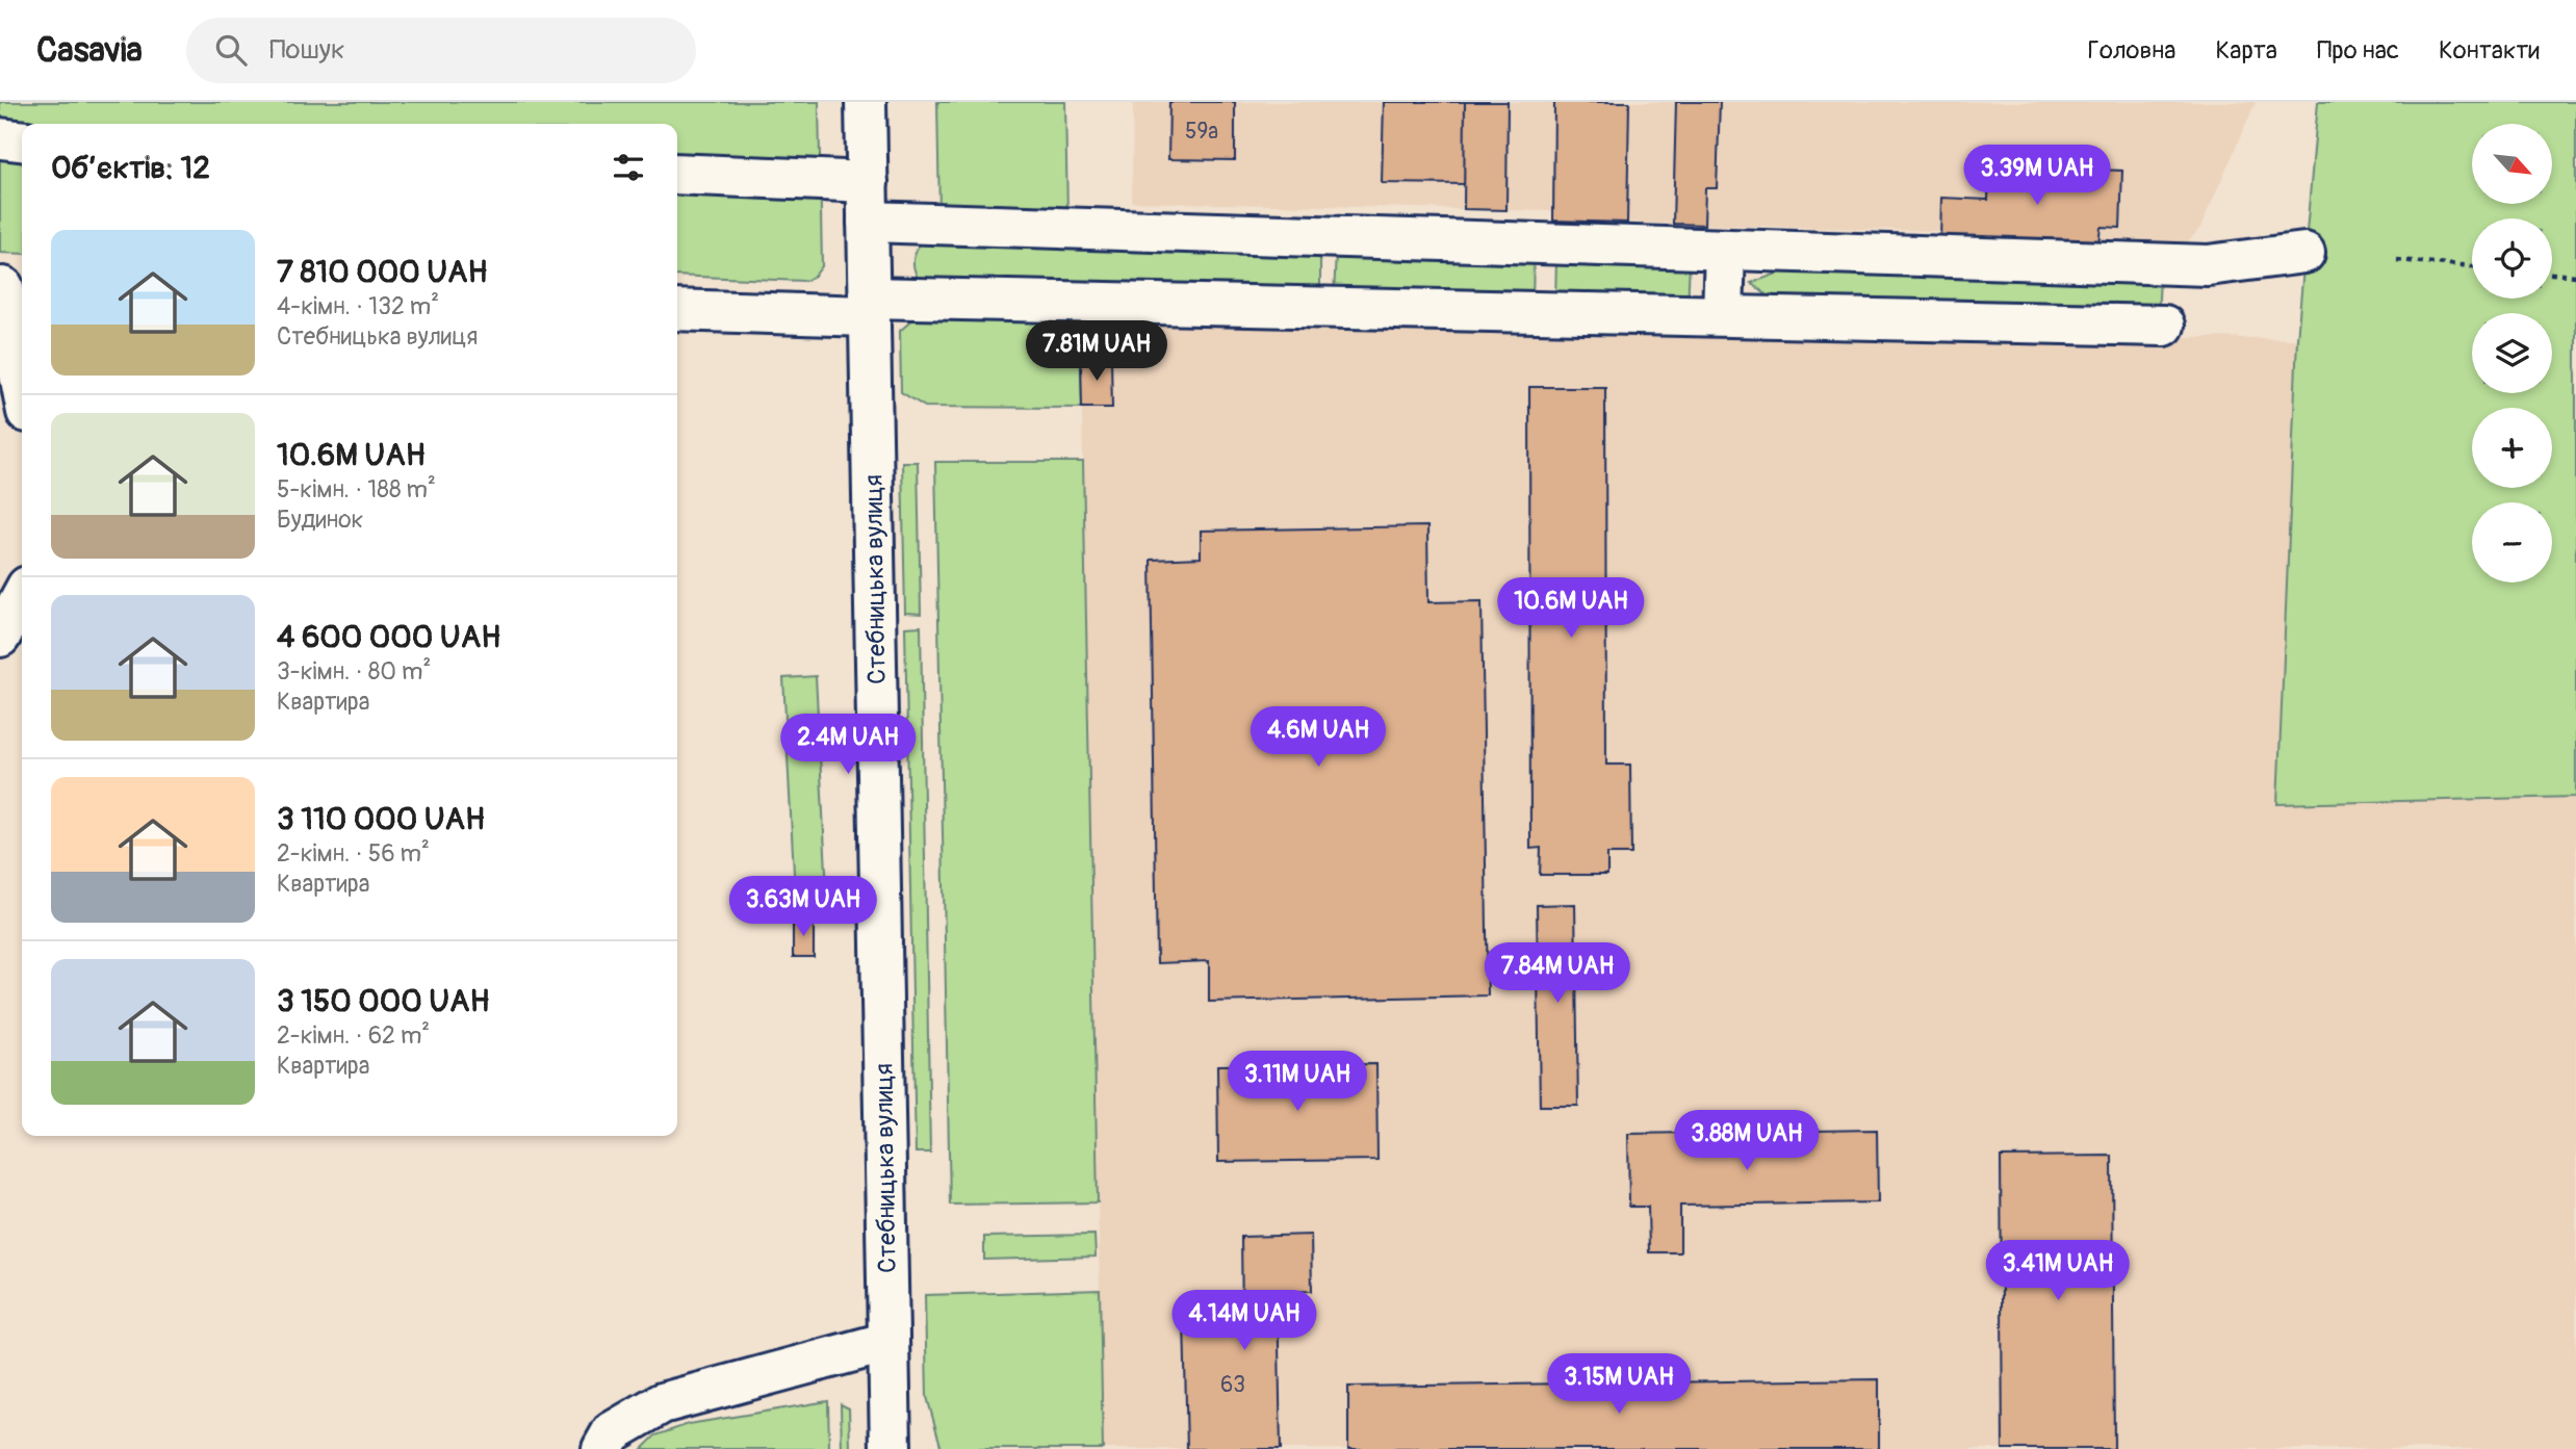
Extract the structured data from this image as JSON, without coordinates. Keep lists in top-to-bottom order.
{
  "streets": {
    "street": ["Стебницька вулиця"]
  },
  "house_numbers": ["59а", "63"],
  "north": "bottom right",
  "page": {
    "header": "Casavia",
    "search": "Пошук",
    "nav": [
      "Головна",
      "Карта",
      "Про нас",
      "Контакти"
    ],
    "map_buttons": ["+", "−"],
    "heading": "Об’єктів: 12",
    "price": [
      "3.39M UAH",
      "7.81M UAH",
      "10.6M UAH",
      "4.6M UAH",
      "2.4M UAH",
      "3.63M UAH",
      "7.84M UAH",
      "3.11M UAH",
      "3.88M UAH",
      "3.41M UAH",
      "4.14M UAH",
      "3.15M UAH"
    ],
    "list": [
      {
        "name": "7 810 000 UAH",
        "note": "4-кімн. · 132 m² · Стебницька вулиця"
      },
      {
        "name": "10.6M UAH",
        "note": "5-кімн. · 188 m² · Будинок"
      },
      {
        "name": "4 600 000 UAH",
        "note": "3-кімн. · 80 m² · Квартира"
      },
      {
        "name": "3 110 000 UAH",
        "note": "2-кімн. · 56 m² · Квартира"
      },
      {
        "name": "3 150 000 UAH",
        "note": "2-кімн. · 62 m² · Квартира"
      }
    ]
  }
}
